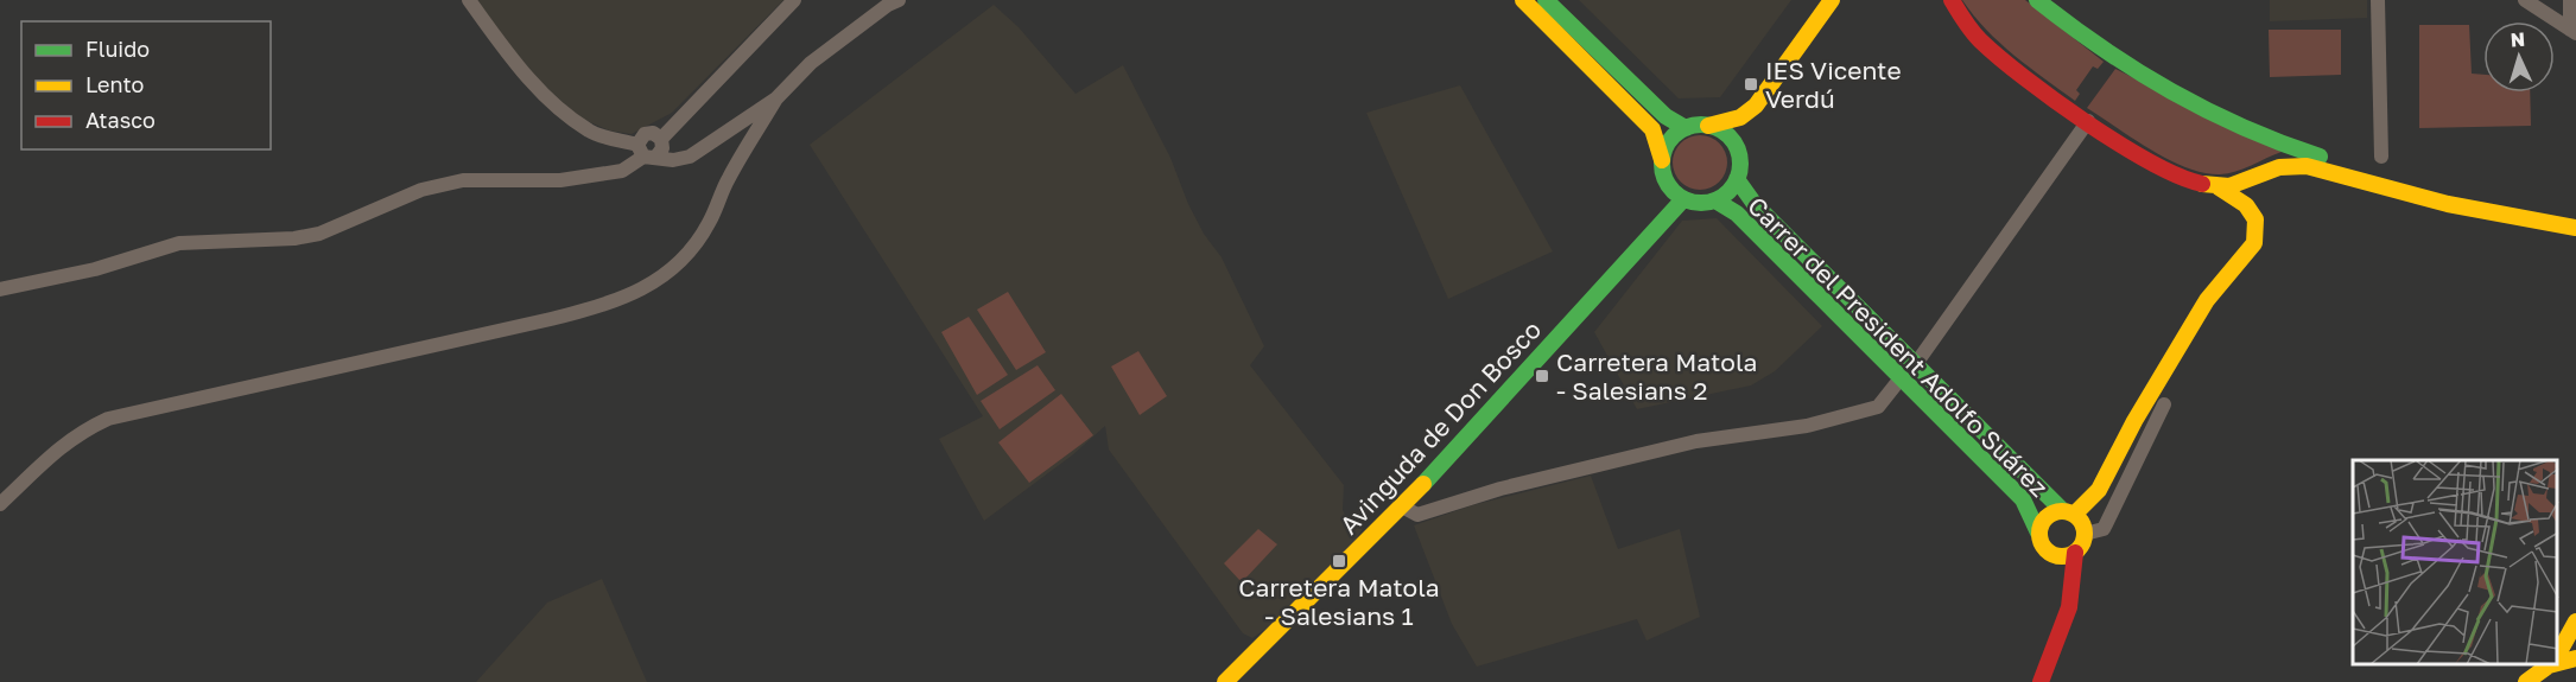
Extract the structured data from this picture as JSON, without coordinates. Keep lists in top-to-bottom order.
{
  "streets": {
    "main road": ["Carrer del President Adolfo Suárez", "Avinguda de Don Bosco"]
  },
  "crossings": [
    ["Carrer del President Adolfo Suárez", "Avinguda de Don Bosco"]
  ],
  "places": {
    "transit": ["IES Vicente Verdú", "Carretera Matola - Salesians 2", "Carretera Matola - Salesians 1"]
  },
  "legend": ["Fluido", "Lento", "Atasco"],
  "north": "top"
}
